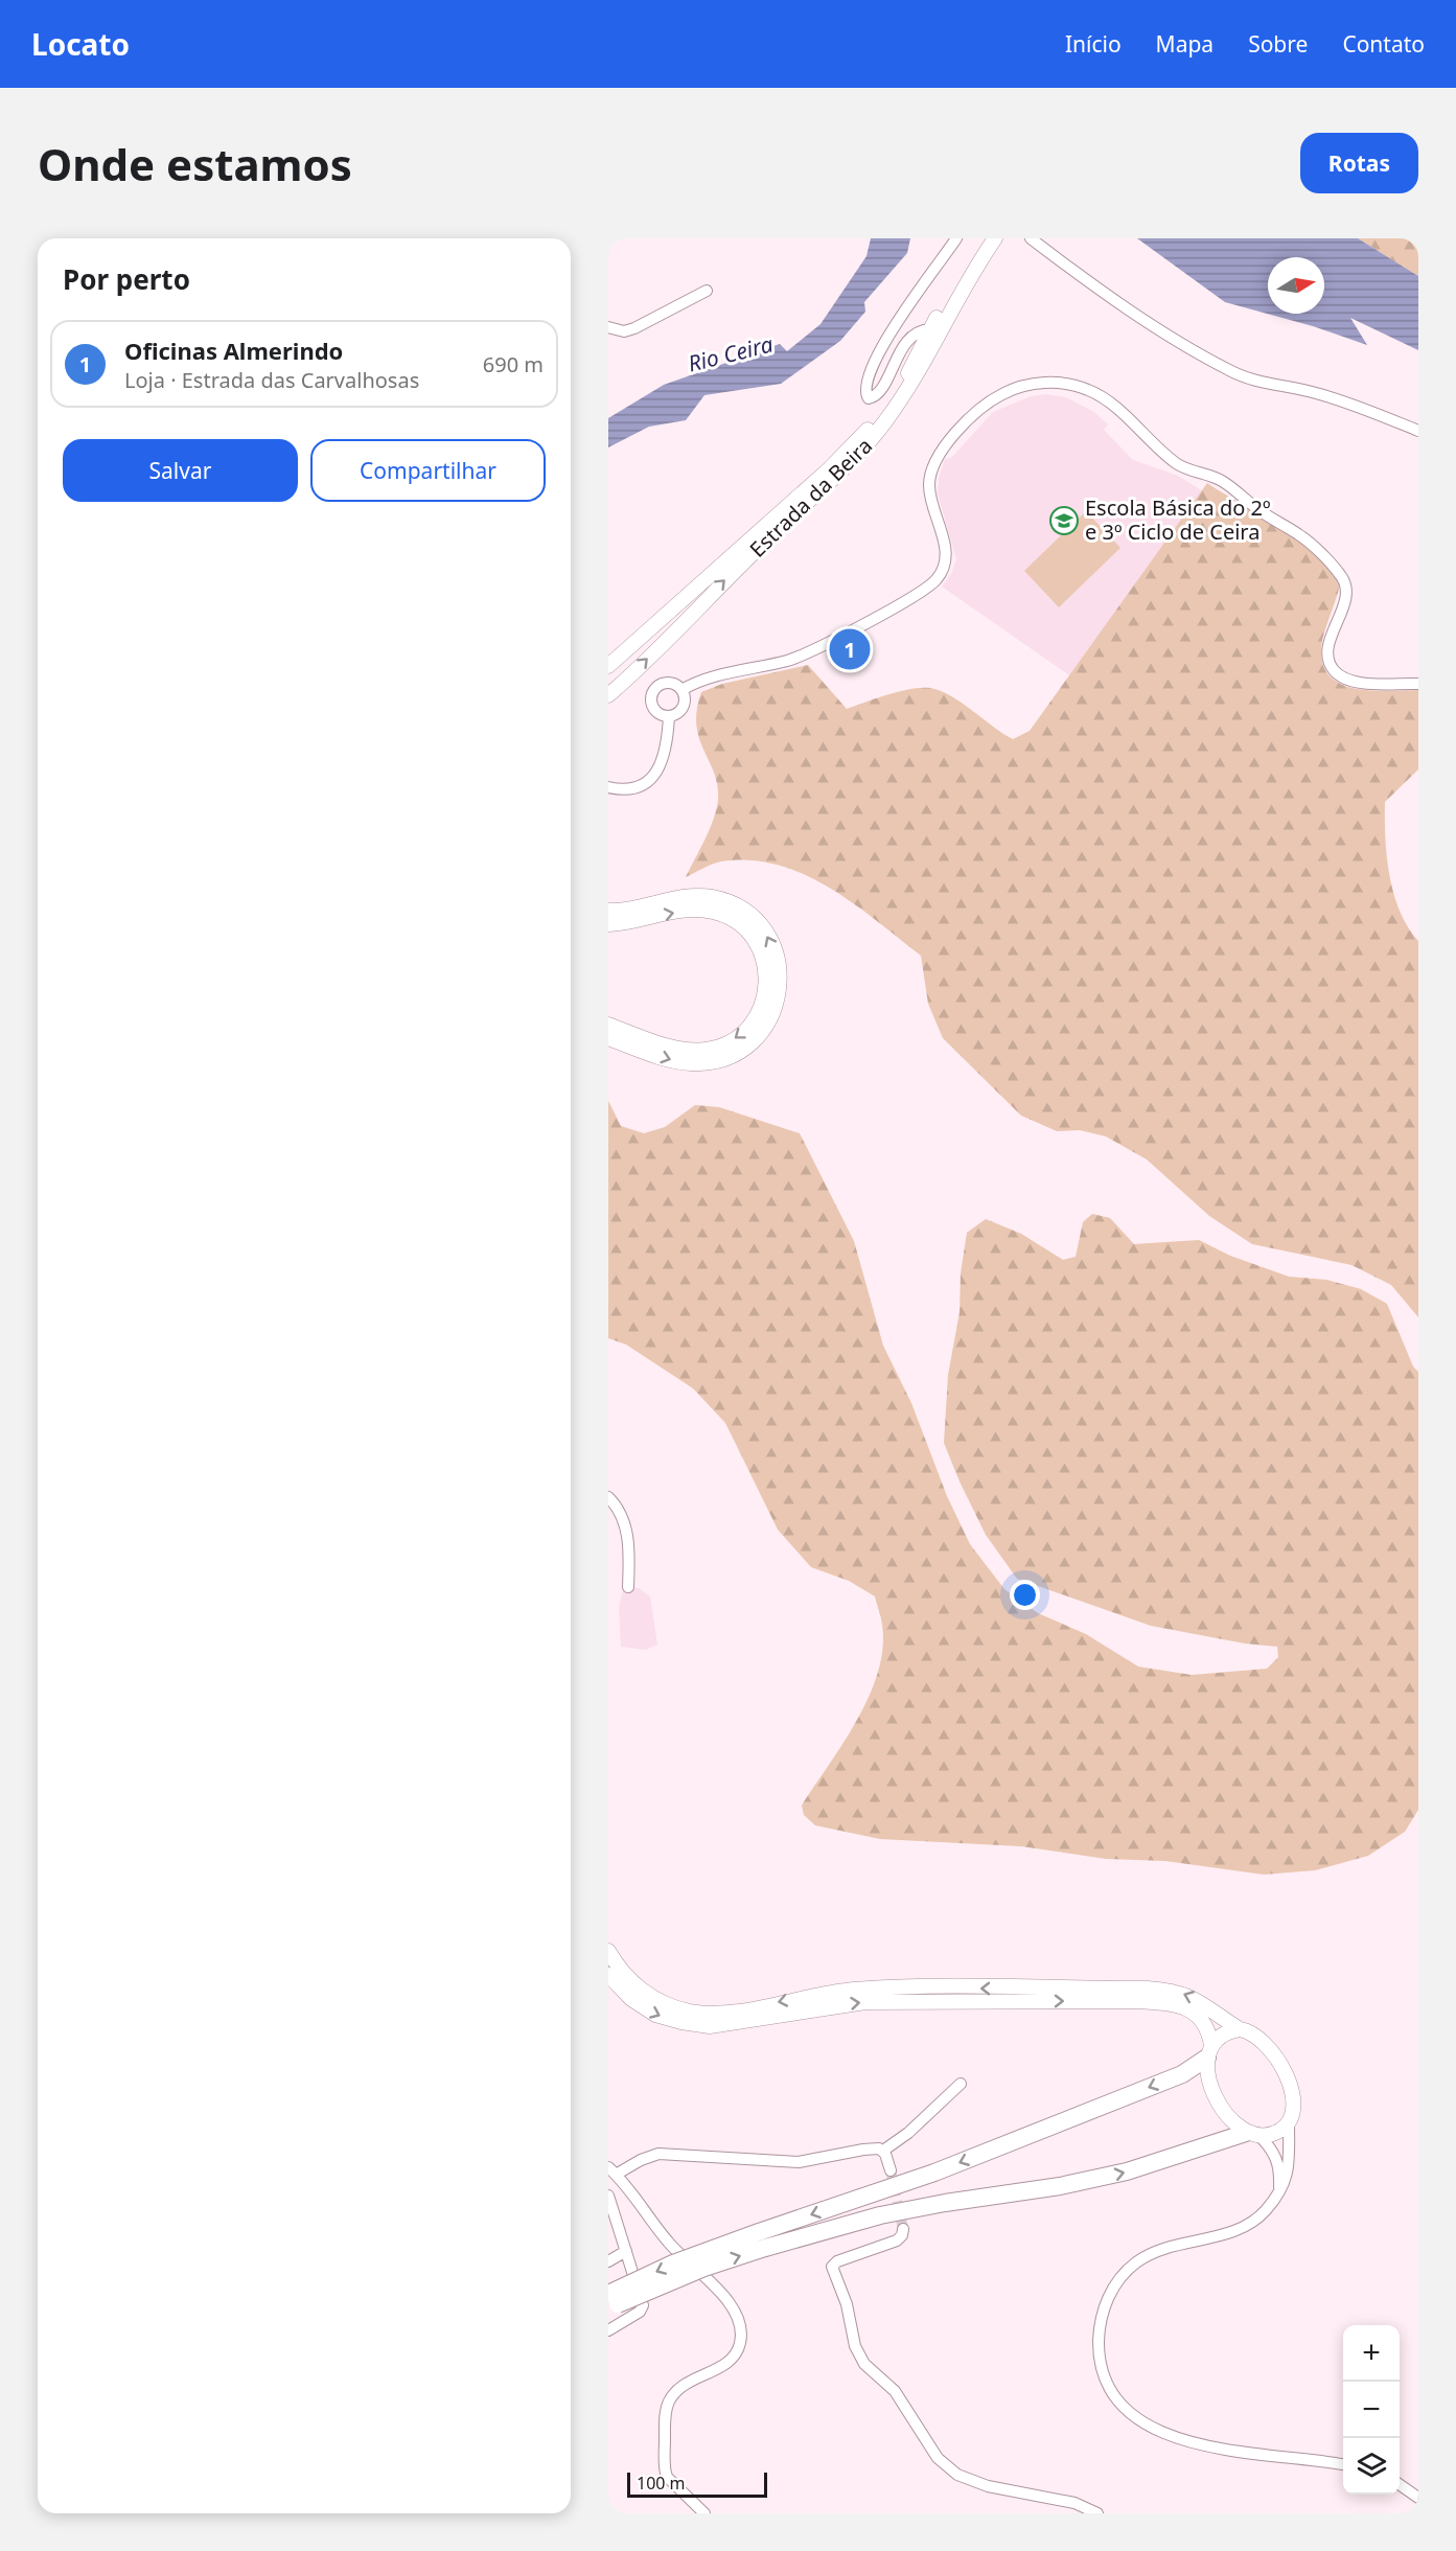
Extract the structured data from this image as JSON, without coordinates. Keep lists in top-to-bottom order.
{
  "streets": {
    "main road": ["Estrada da Beira"]
  },
  "water": ["Rio Ceira"],
  "places": {
    "school or university": ["Escola Básica do 2º e 3º Ciclo de Ceira"]
  },
  "scale_bar": "100 m",
  "north": "right",
  "page": {
    "header": "Locato",
    "nav": [
      "Início",
      "Mapa",
      "Sobre",
      "Contato"
    ],
    "buttons": [
      "Rotas",
      ["Salvar", "Compartilhar"]
    ],
    "title": "Onde estamos",
    "heading": "Por perto",
    "list": [
      {
        "mark": "1",
        "name": "Oficinas Almerindo",
        "note": "Loja · Estrada das Carvalhosas",
        "value": "690 m"
      }
    ],
    "pins": "1",
    "map_buttons": ["+", "−"],
    "scale": "100 m"
  }
}
